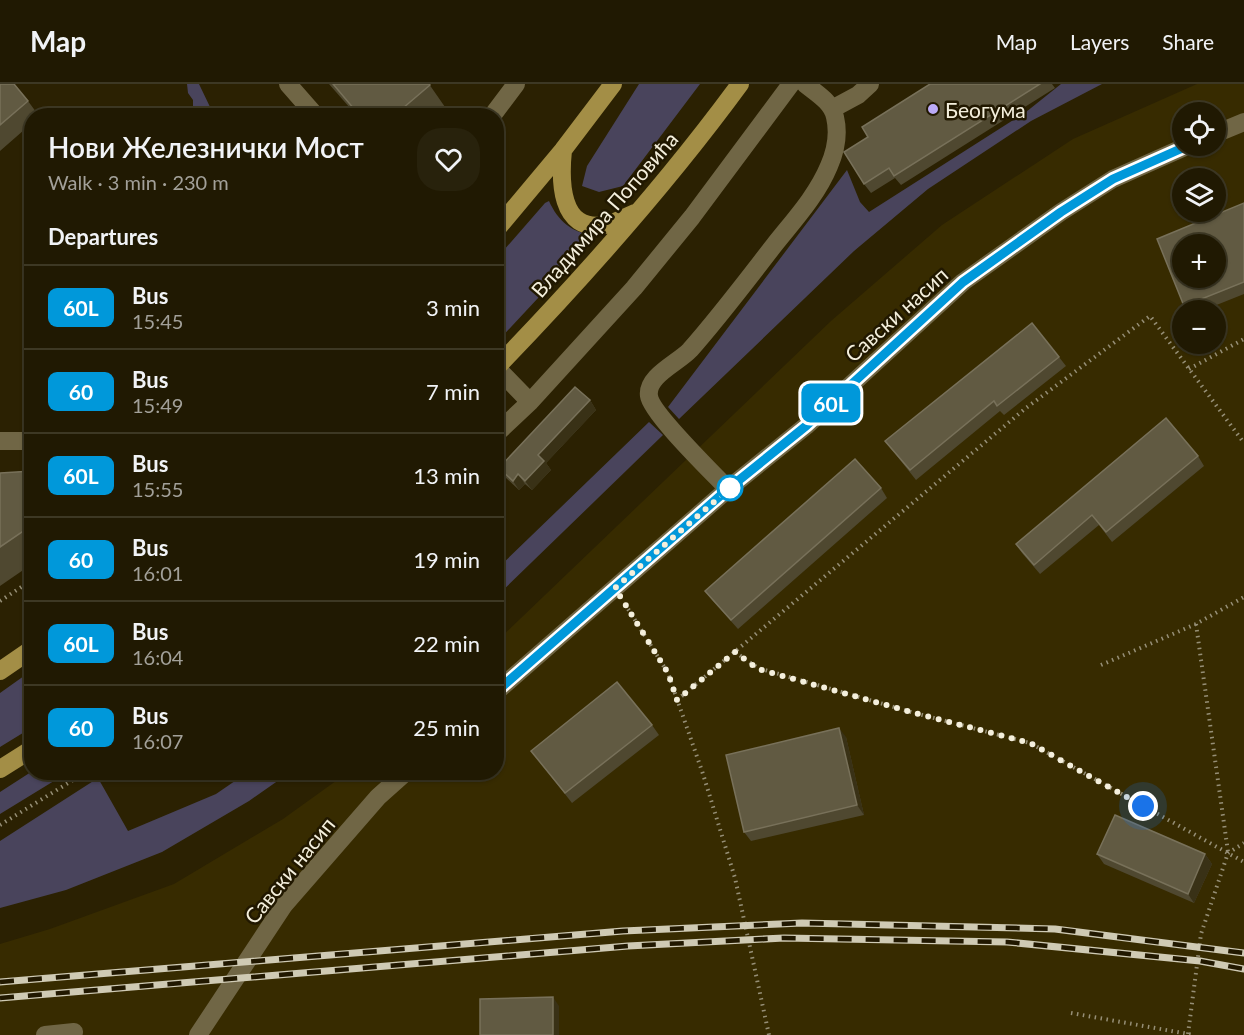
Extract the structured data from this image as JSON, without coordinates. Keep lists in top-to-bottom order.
{
  "streets": {
    "main road": ["Владимира Поповића"],
    "street": ["Савски насип"]
  },
  "places": ["Беогума"],
  "lines": ["bus line 60L"],
  "page": {
    "header": "Map",
    "nav": ["Map", "Layers", "Share"],
    "on_map": "60L",
    "map_buttons": ["+", "−"],
    "heading": [
      ["Нови Железнички Мост", "Walk · 3 min · 230 m"],
      "Departures"
    ],
    "list": [
      {
        "mark": "60L",
        "name": "Bus",
        "note": "15:45",
        "value": "3 min"
      },
      {
        "mark": "60",
        "name": "Bus",
        "note": "15:49",
        "value": "7 min"
      },
      {
        "mark": "60L",
        "name": "Bus",
        "note": "15:55",
        "value": "13 min"
      },
      {
        "mark": "60",
        "name": "Bus",
        "note": "16:01",
        "value": "19 min"
      },
      {
        "mark": "60L",
        "name": "Bus",
        "note": "16:04",
        "value": "22 min"
      },
      {
        "mark": "60",
        "name": "Bus",
        "note": "16:07",
        "value": "25 min"
      }
    ]
  }
}
